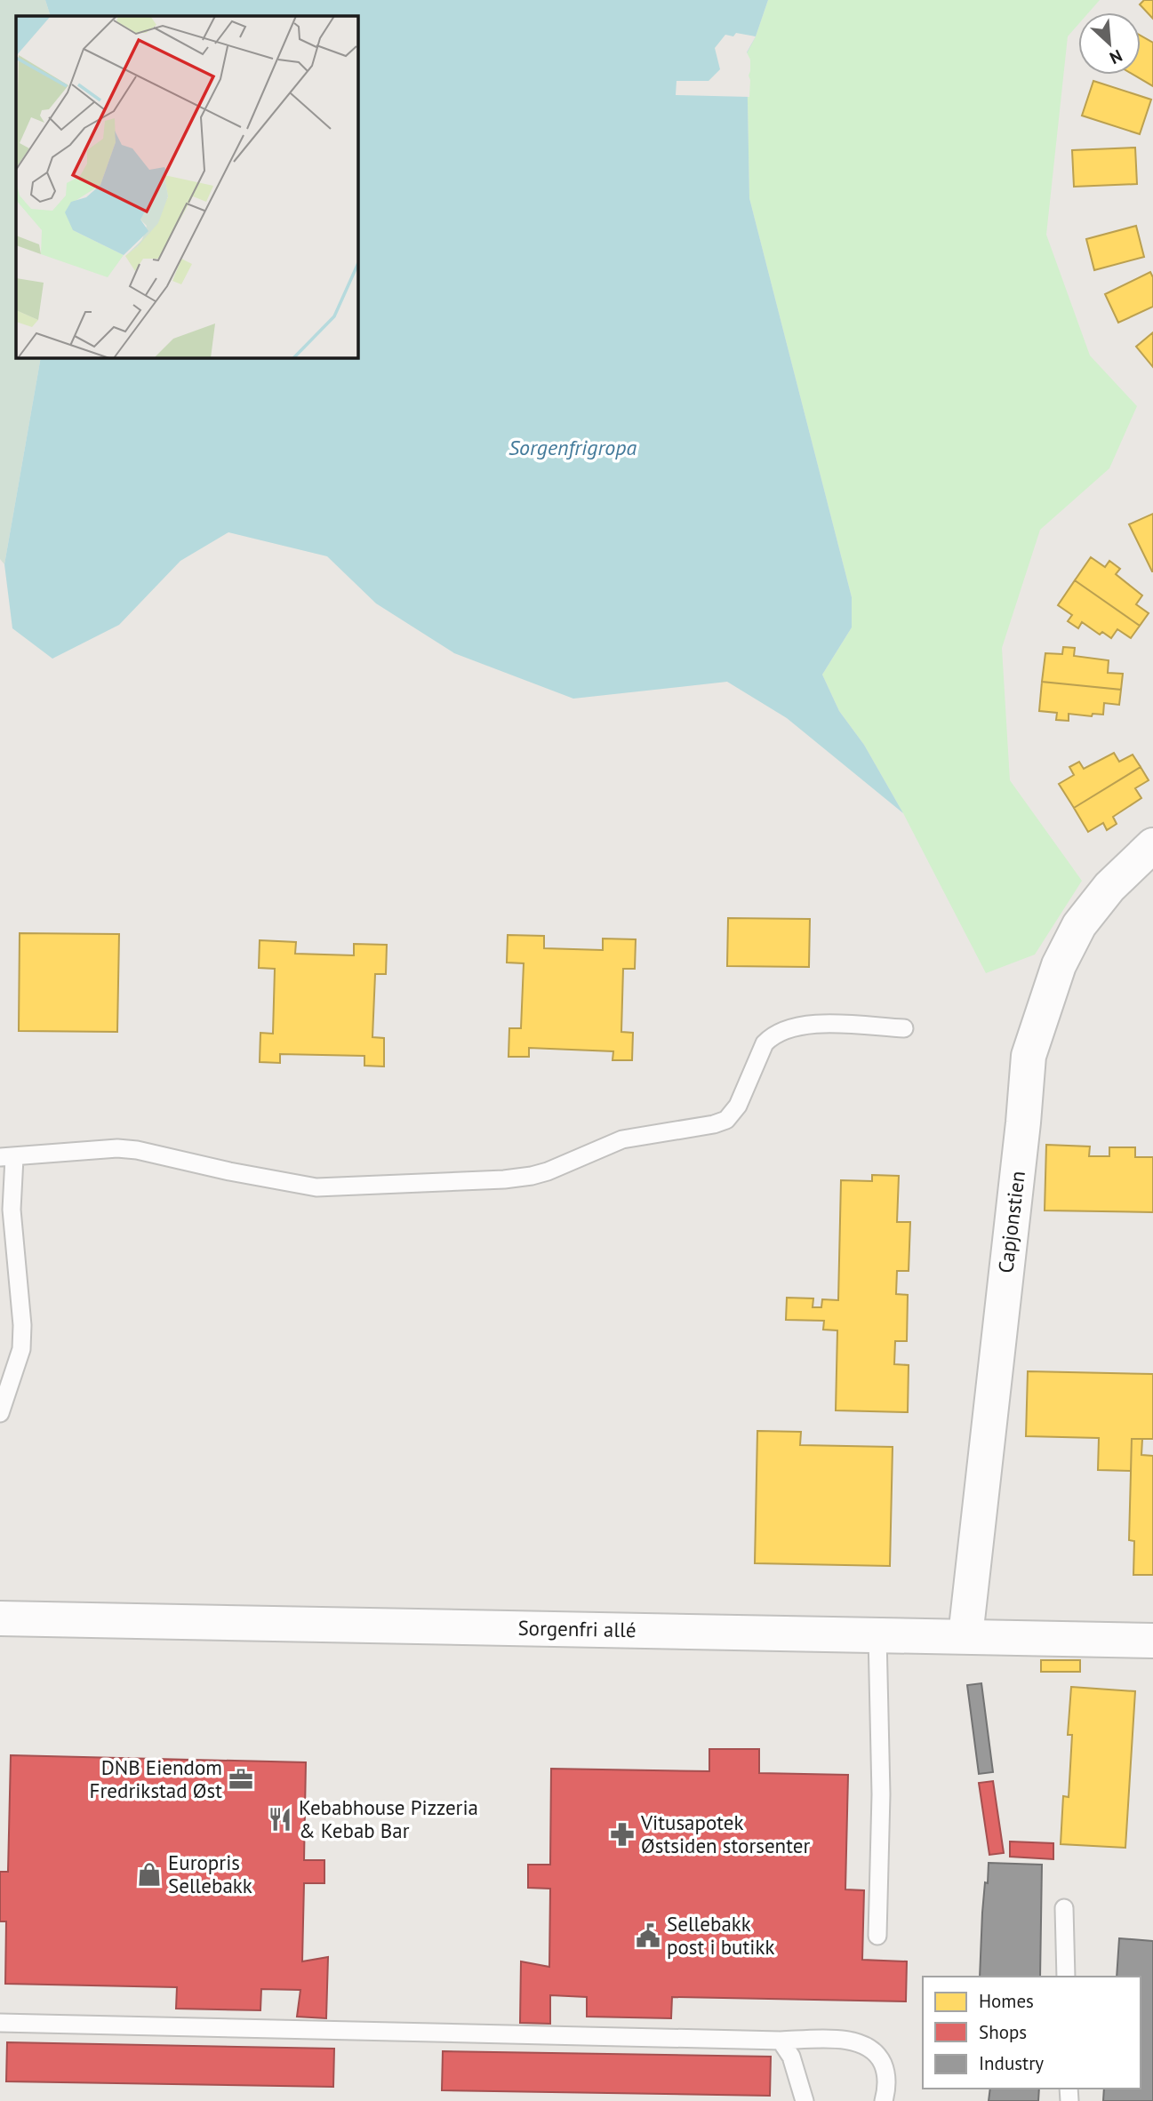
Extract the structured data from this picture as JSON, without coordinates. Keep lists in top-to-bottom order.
{
  "streets": {
    "street": ["Capjonstien", "Sorgenfri allé"]
  },
  "crossings": [
    ["Capjonstien", "Sorgenfri allé"]
  ],
  "water": ["Sorgenfrigropa"],
  "places": {
    "office": ["DNB Eiendom Fredrikstad Øst"],
    "restaurant": ["Kebabhouse Pizzeria & Kebab Bar"],
    "pharmacy": ["Vitusapotek Østsiden storsenter"],
    "shop": ["Europris Sellebakk"],
    "public building": ["Sellebakk post i butikk"]
  },
  "legend": ["Homes", "Shops", "Industry"],
  "north": "bottom right"
}
